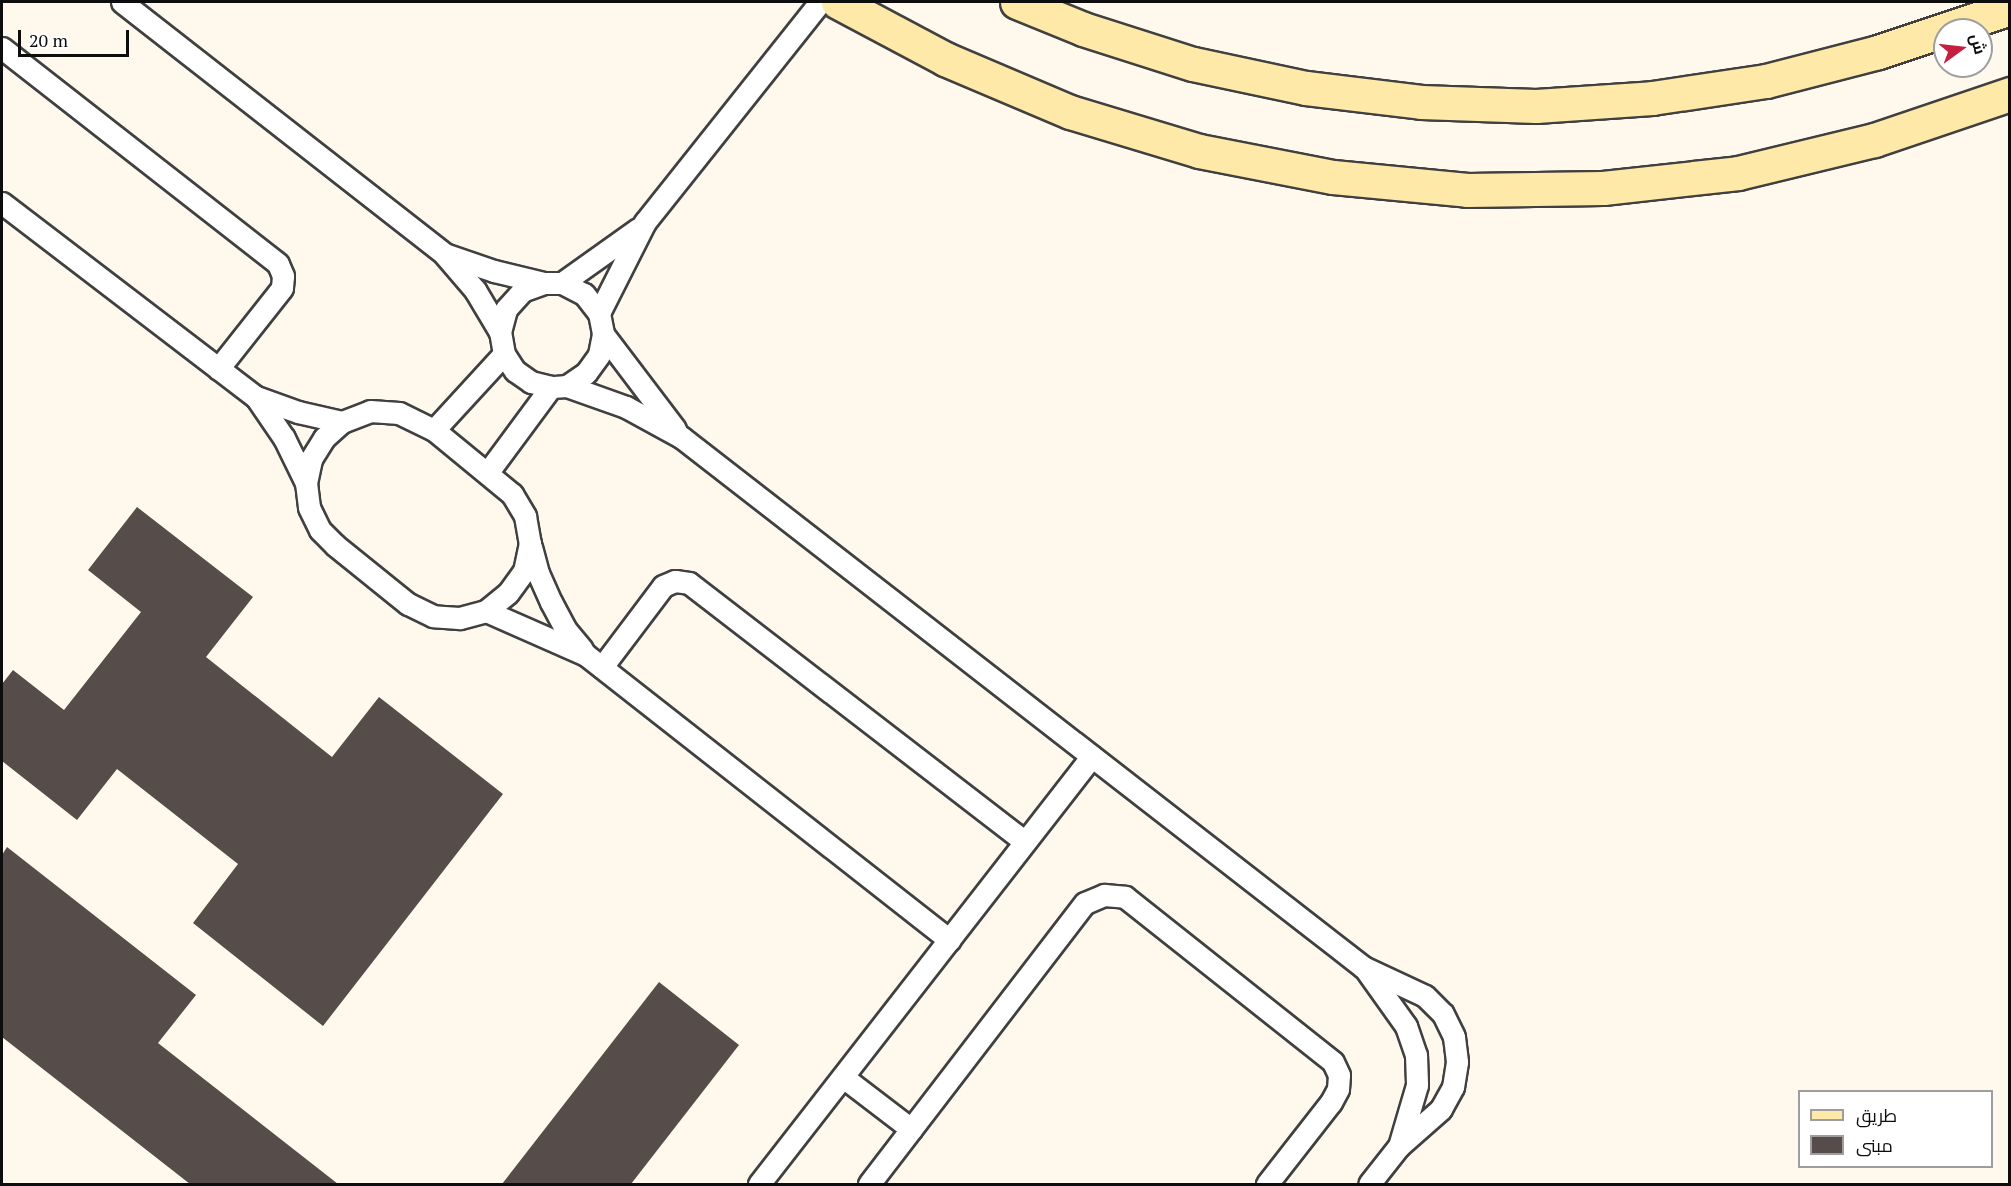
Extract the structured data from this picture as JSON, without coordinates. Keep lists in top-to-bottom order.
{
  "legend": ["طريق", "مبنى"],
  "scale_bar": "20 m",
  "north": "right"
}
